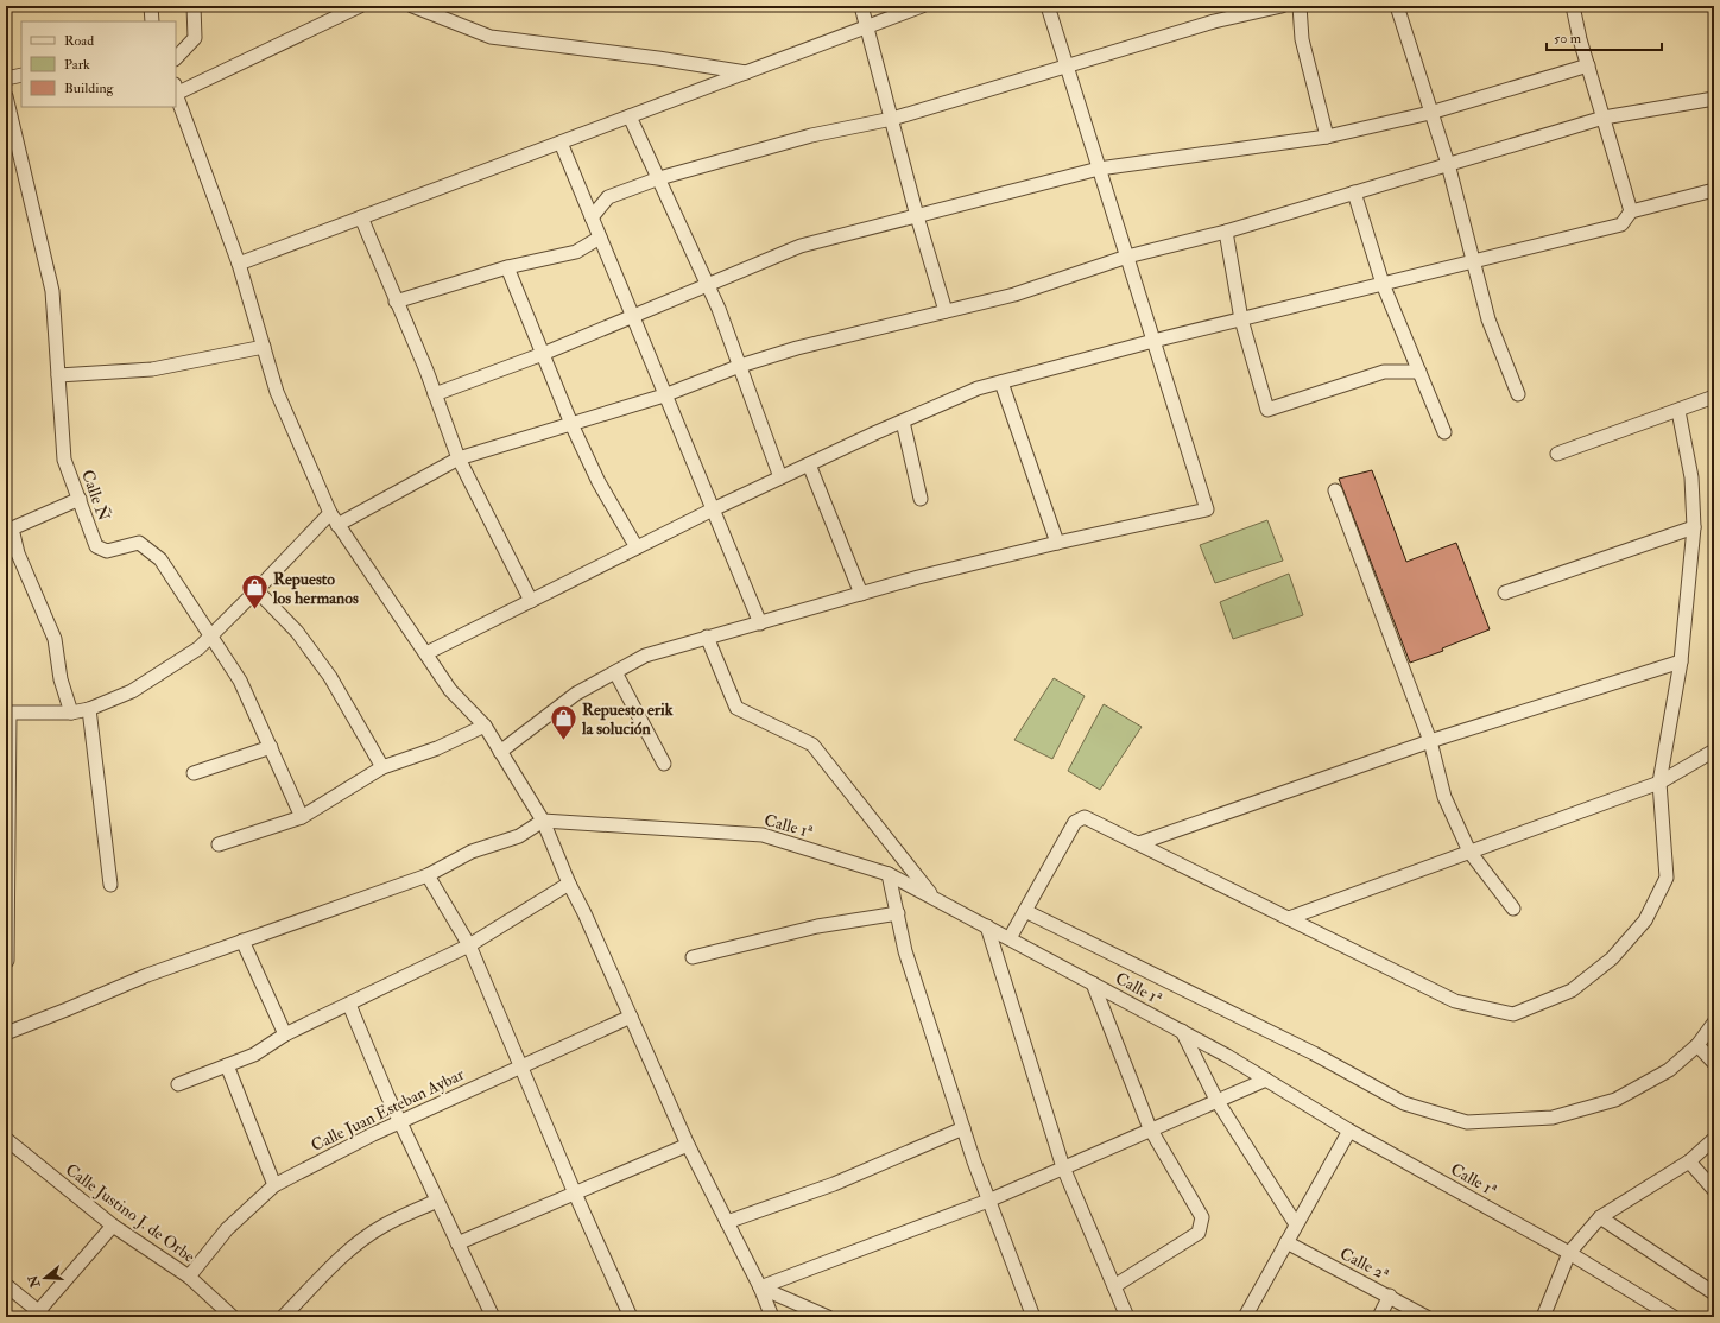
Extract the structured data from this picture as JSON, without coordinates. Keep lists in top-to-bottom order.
{
  "streets": {
    "street": [
      "Calle Ñ",
      "Calle 1ª",
      "Calle Juan Esteban Aybar",
      "Calle Justino J. de Orbe",
      "Calle 2ª"
    ]
  },
  "crossings": [
    ["Calle Juan Esteban Aybar", "Calle Justino J. de Orbe"]
  ],
  "places": {
    "shop": ["Repuesto los hermanos", "Repuesto erik la solución"]
  },
  "legend": ["Road", "Park", "Building"],
  "scale_bar": "50 m",
  "north": "left"
}
